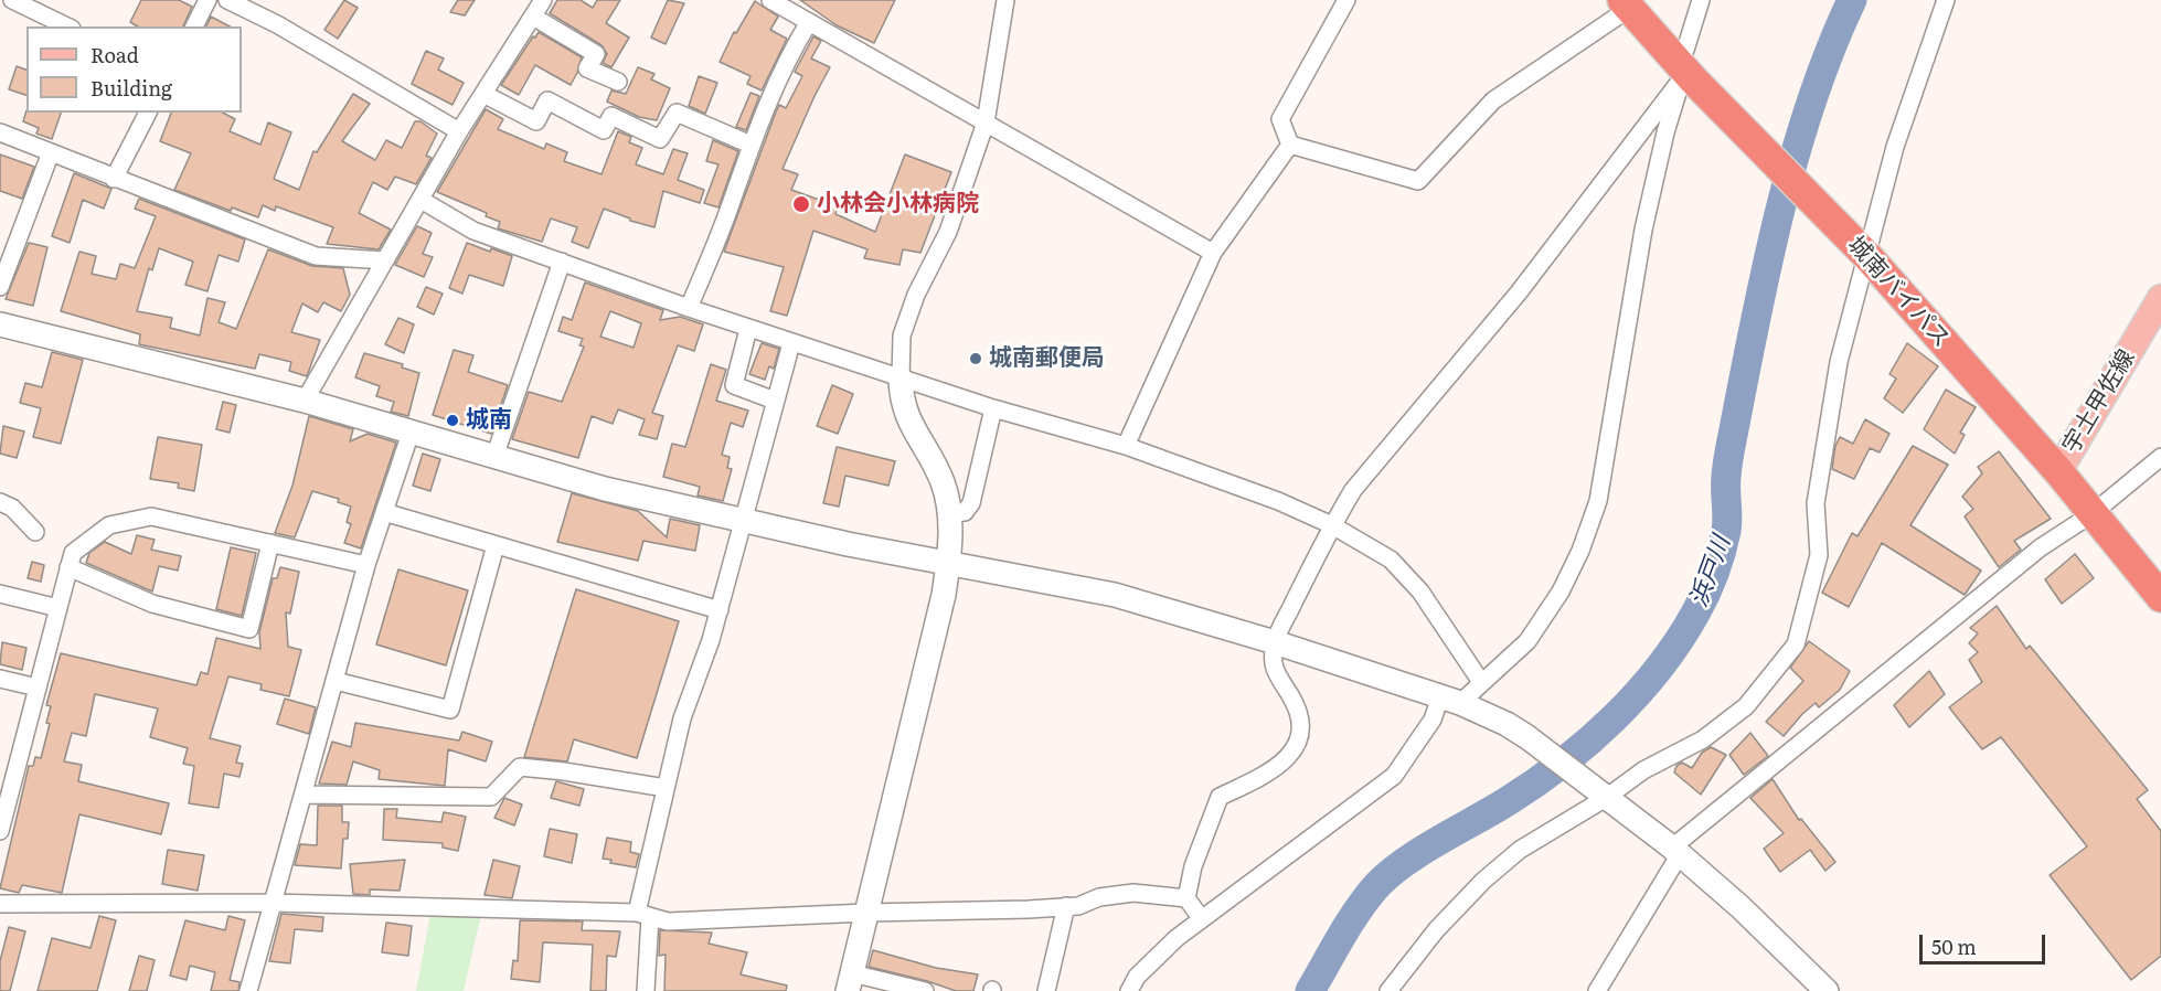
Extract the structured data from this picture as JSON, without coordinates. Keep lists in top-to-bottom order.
{
  "streets": {
    "highway": ["城南バイパス"],
    "main road": ["宇土甲佐線"]
  },
  "crossings": [
    ["城南バイパス", "宇土甲佐線"]
  ],
  "water": ["浜戸川"],
  "places": ["小林会小林病院", "城南郵便局", "城南"],
  "legend": ["Road", "Building"],
  "scale_bar": "50 m"
}
